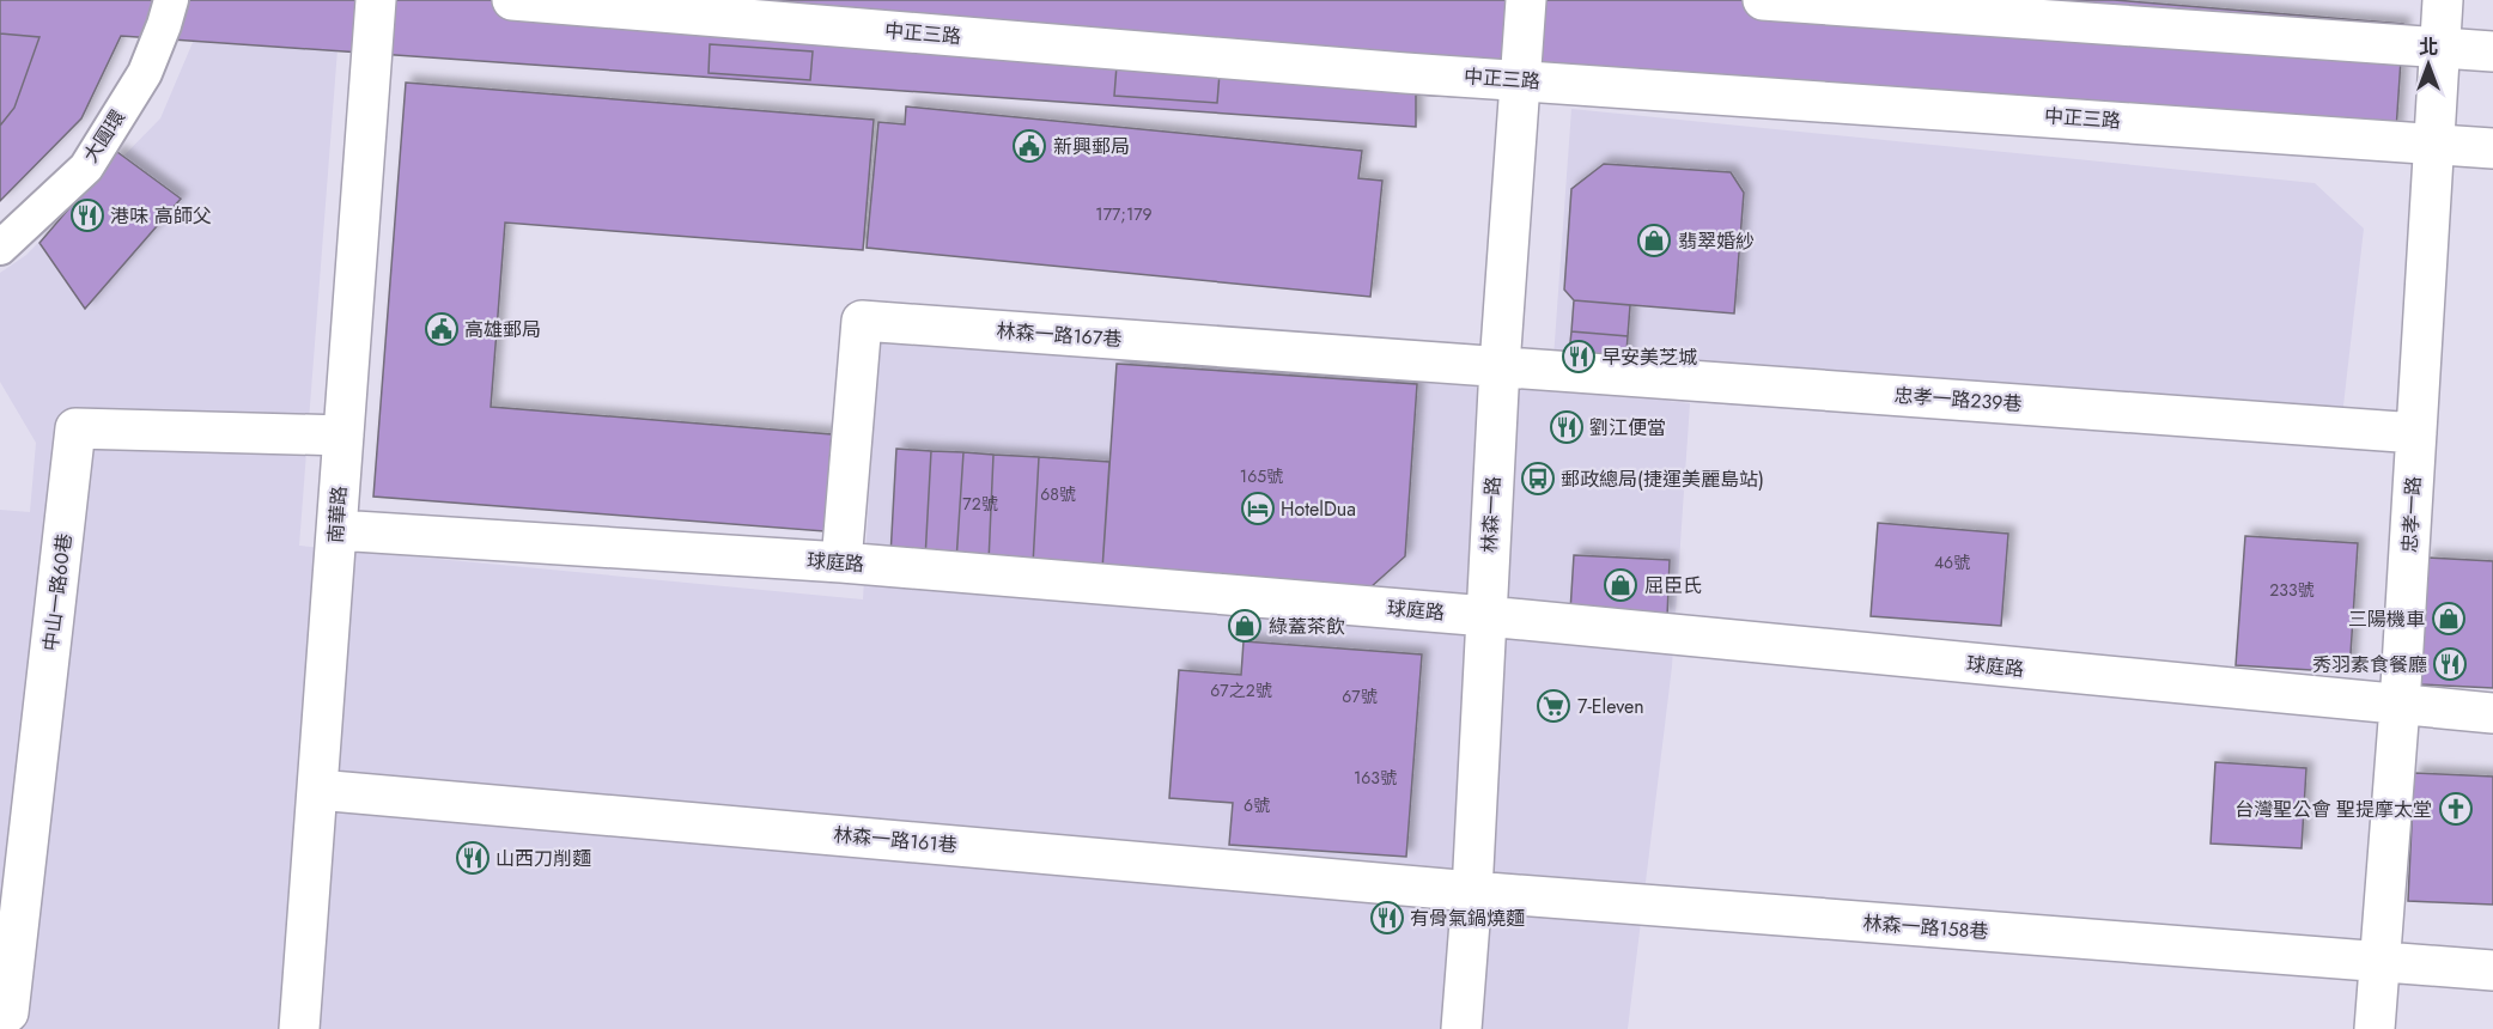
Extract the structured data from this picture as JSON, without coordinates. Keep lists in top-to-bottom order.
{
  "streets": {
    "street": [
      "中正三路",
      "大圓環",
      "林森一路167巷",
      "忠孝一路239巷",
      "南華路",
      "林森一路",
      "忠孝一路",
      "球庭路",
      "中山一路60巷",
      "林森一路161巷",
      "林森一路158巷"
    ]
  },
  "crossings": [
    ["中正三路", "林森一路"],
    ["中正三路", "忠孝一路"],
    ["林森一路167巷", "忠孝一路239巷"],
    ["林森一路167巷", "林森一路"],
    ["林森一路167巷", "球庭路"],
    ["忠孝一路239巷", "林森一路"],
    ["忠孝一路239巷", "忠孝一路"],
    ["南華路", "球庭路"],
    ["南華路", "中山一路60巷"],
    ["南華路", "林森一路161巷"],
    ["林森一路", "球庭路"],
    ["林森一路", "林森一路161巷"],
    ["林森一路", "林森一路158巷"],
    ["忠孝一路", "球庭路"],
    ["忠孝一路", "林森一路158巷"],
    ["林森一路161巷", "林森一路158巷"]
  ],
  "places": {
    "public building": ["新興郵局", "高雄郵局"],
    "restaurant": [
      "港味 高師父",
      "早安美芝城",
      "劉江便當",
      "秀羽素食餐廳",
      "山西刀削麵",
      "有骨氣鍋燒麵"
    ],
    "shop": [
      "翡翠婚紗",
      "屈臣氏",
      "三陽機車",
      "綠蓋茶飲"
    ],
    "bus stop": ["郵政總局(捷運美麗島站)"],
    "hotel": ["HotelDua"],
    "supermarket": ["7-Eleven"],
    "church": ["台灣聖公會 聖提摩太堂"]
  },
  "house_numbers": [
    "177;179",
    "165號",
    "68號",
    "72號",
    "46號",
    "233號",
    "67之2號",
    "67號",
    "163號",
    "6號"
  ],
  "north": "top"
}
